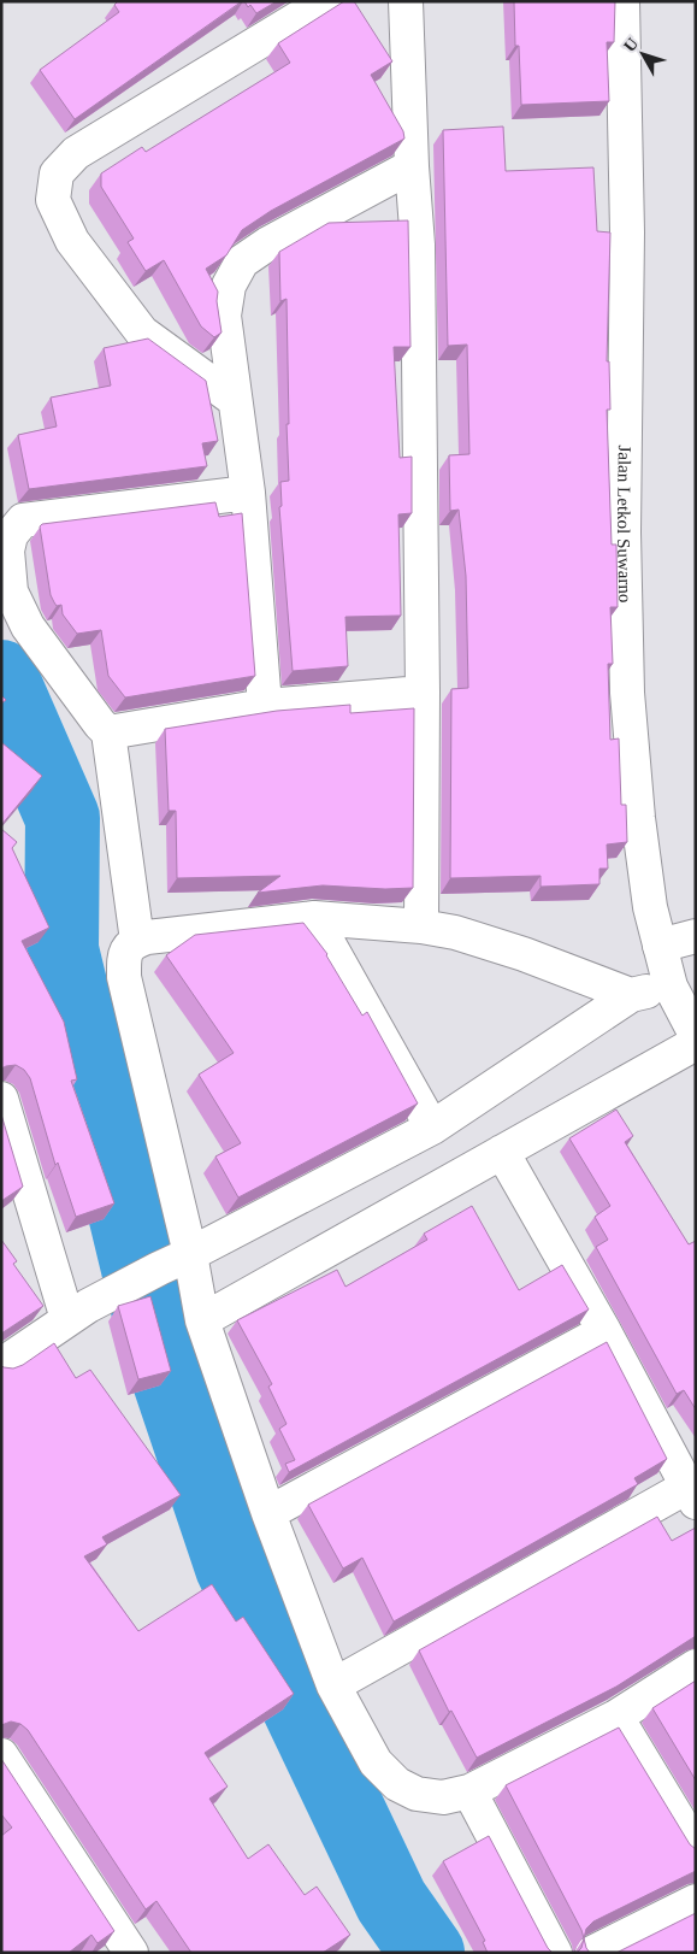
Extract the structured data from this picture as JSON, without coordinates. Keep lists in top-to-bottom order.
{
  "streets": {
    "street": ["Jalan Letkol Suwarno"]
  },
  "north": "top left"
}
